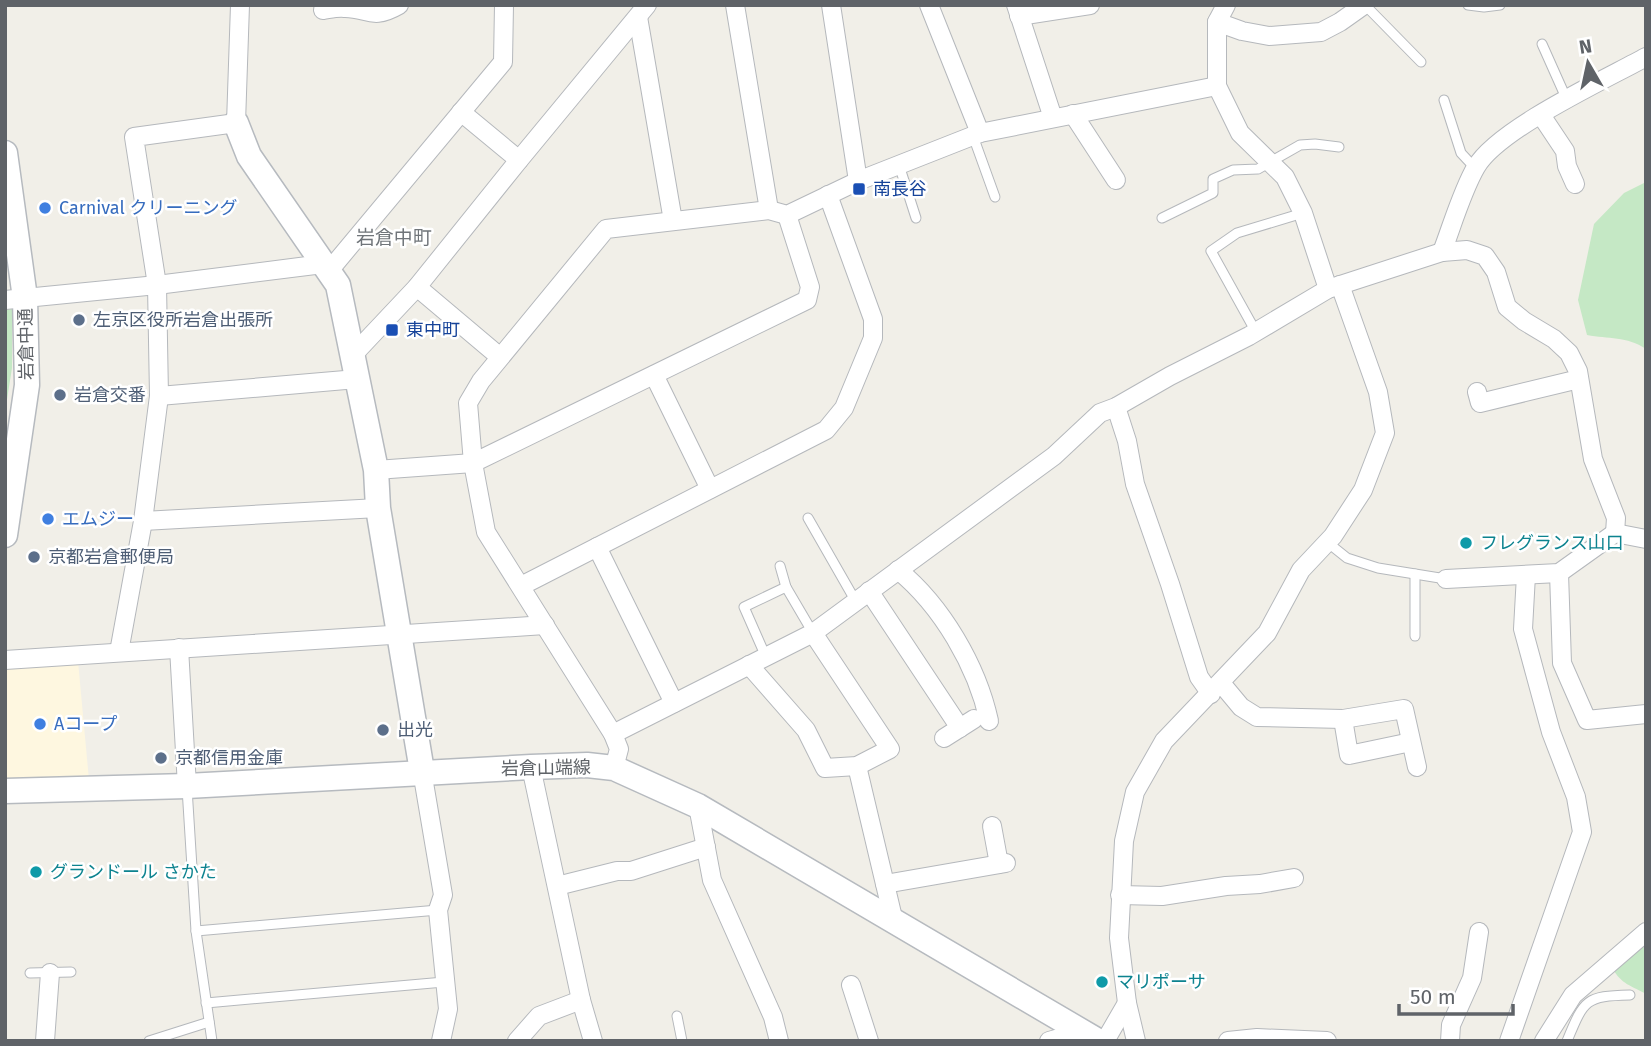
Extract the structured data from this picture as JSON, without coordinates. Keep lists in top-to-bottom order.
{
  "streets": {
    "main road": ["岩倉中通", "岩倉山端線"]
  },
  "districts": ["岩倉中町"],
  "places": {
    "transit": ["南長谷", "東中町"],
    "other": [
      "Carnival クリーニング",
      "左京区役所岩倉出張所",
      "岩倉交番",
      "エムジー",
      "フレグランス山口",
      "京都岩倉郵便局",
      "Aコープ",
      "出光",
      "京都信用金庫",
      "グランドール さかた",
      "マリポーサ"
    ]
  },
  "scale_bar": "50 m",
  "north": "top"
}
